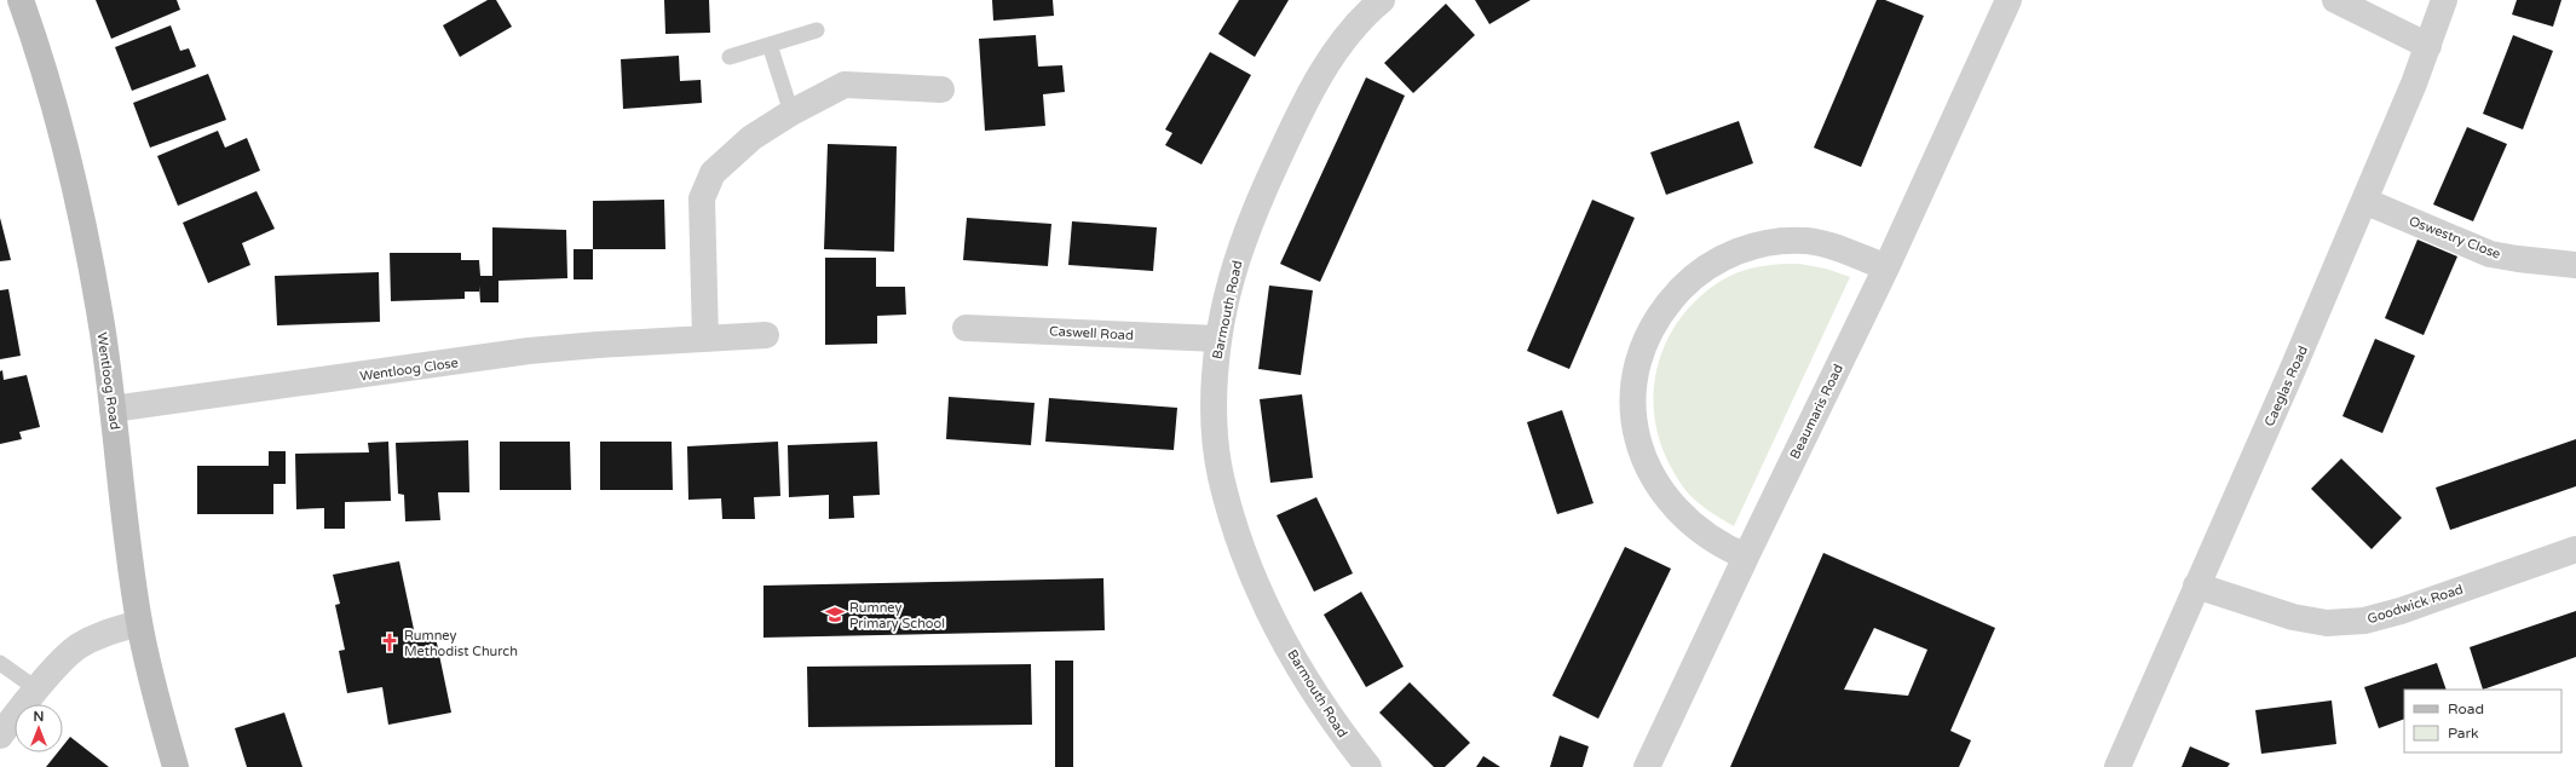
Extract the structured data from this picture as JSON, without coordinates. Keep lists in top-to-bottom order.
{
  "streets": {
    "main road": ["Wentloog Road"],
    "street": [
      "Oswestry Close",
      "Barmouth Road",
      "Caswell Road",
      "Wentloog Close",
      "Caeglas Road",
      "Beaumaris Road",
      "Goodwick Road"
    ]
  },
  "crossings": [
    ["Oswestry Close", "Caeglas Road"],
    ["Barmouth Road", "Caswell Road"],
    ["Wentloog Close", "Wentloog Road"],
    ["Caeglas Road", "Goodwick Road"]
  ],
  "places": {
    "school or university": ["Rumney Primary School"],
    "church": ["Rumney Methodist Church"]
  },
  "legend": ["Road", "Park"],
  "north": "top"
}
